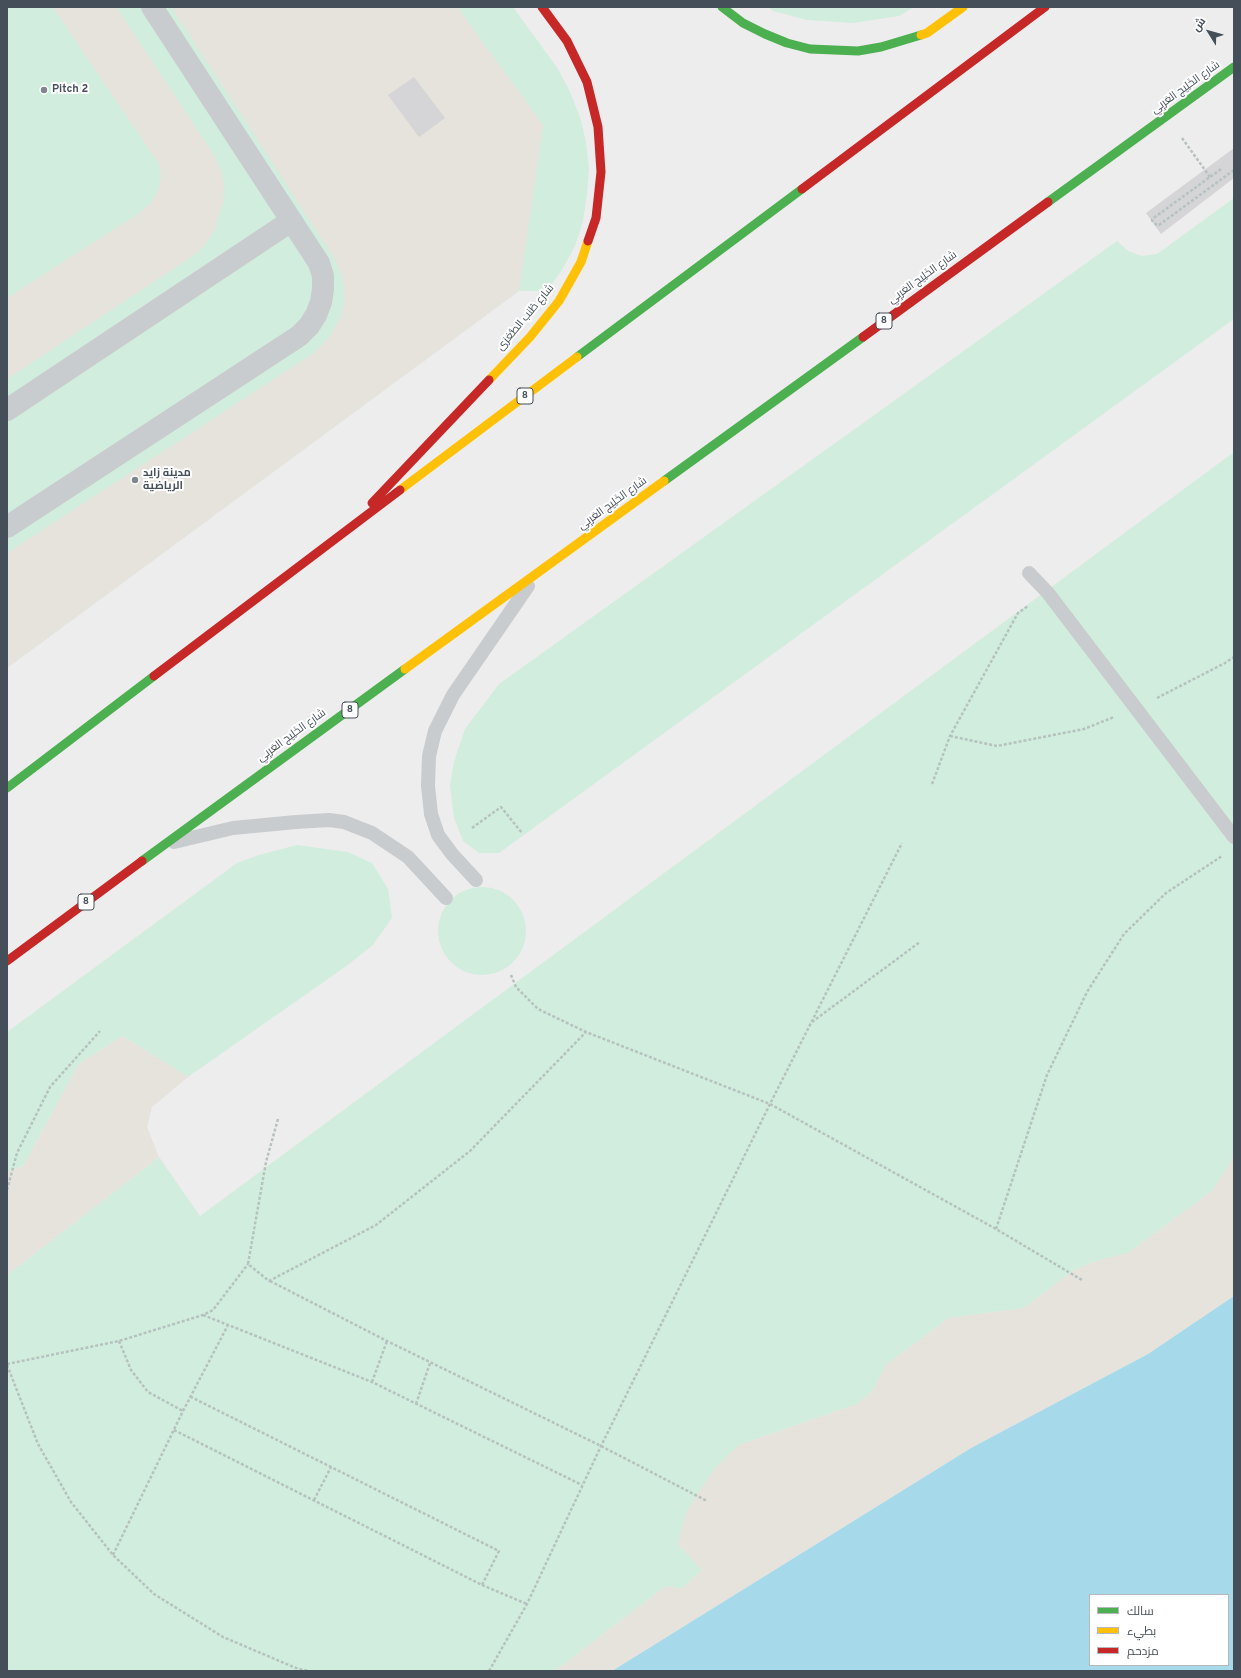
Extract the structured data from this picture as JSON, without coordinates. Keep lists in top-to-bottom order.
{
  "streets": {
    "main road": ["شارع الخَلِيج العَربِي", "شارع طُنب الصُّغرَى", "8"]
  },
  "crossings": [
    ["شارع طُنب الصُّغرَى", "8"]
  ],
  "places": ["Pitch 2", "مدينة زايد الرياضية"],
  "legend": ["سالك", "بطيء", "مزدحم"],
  "north": "top left"
}
